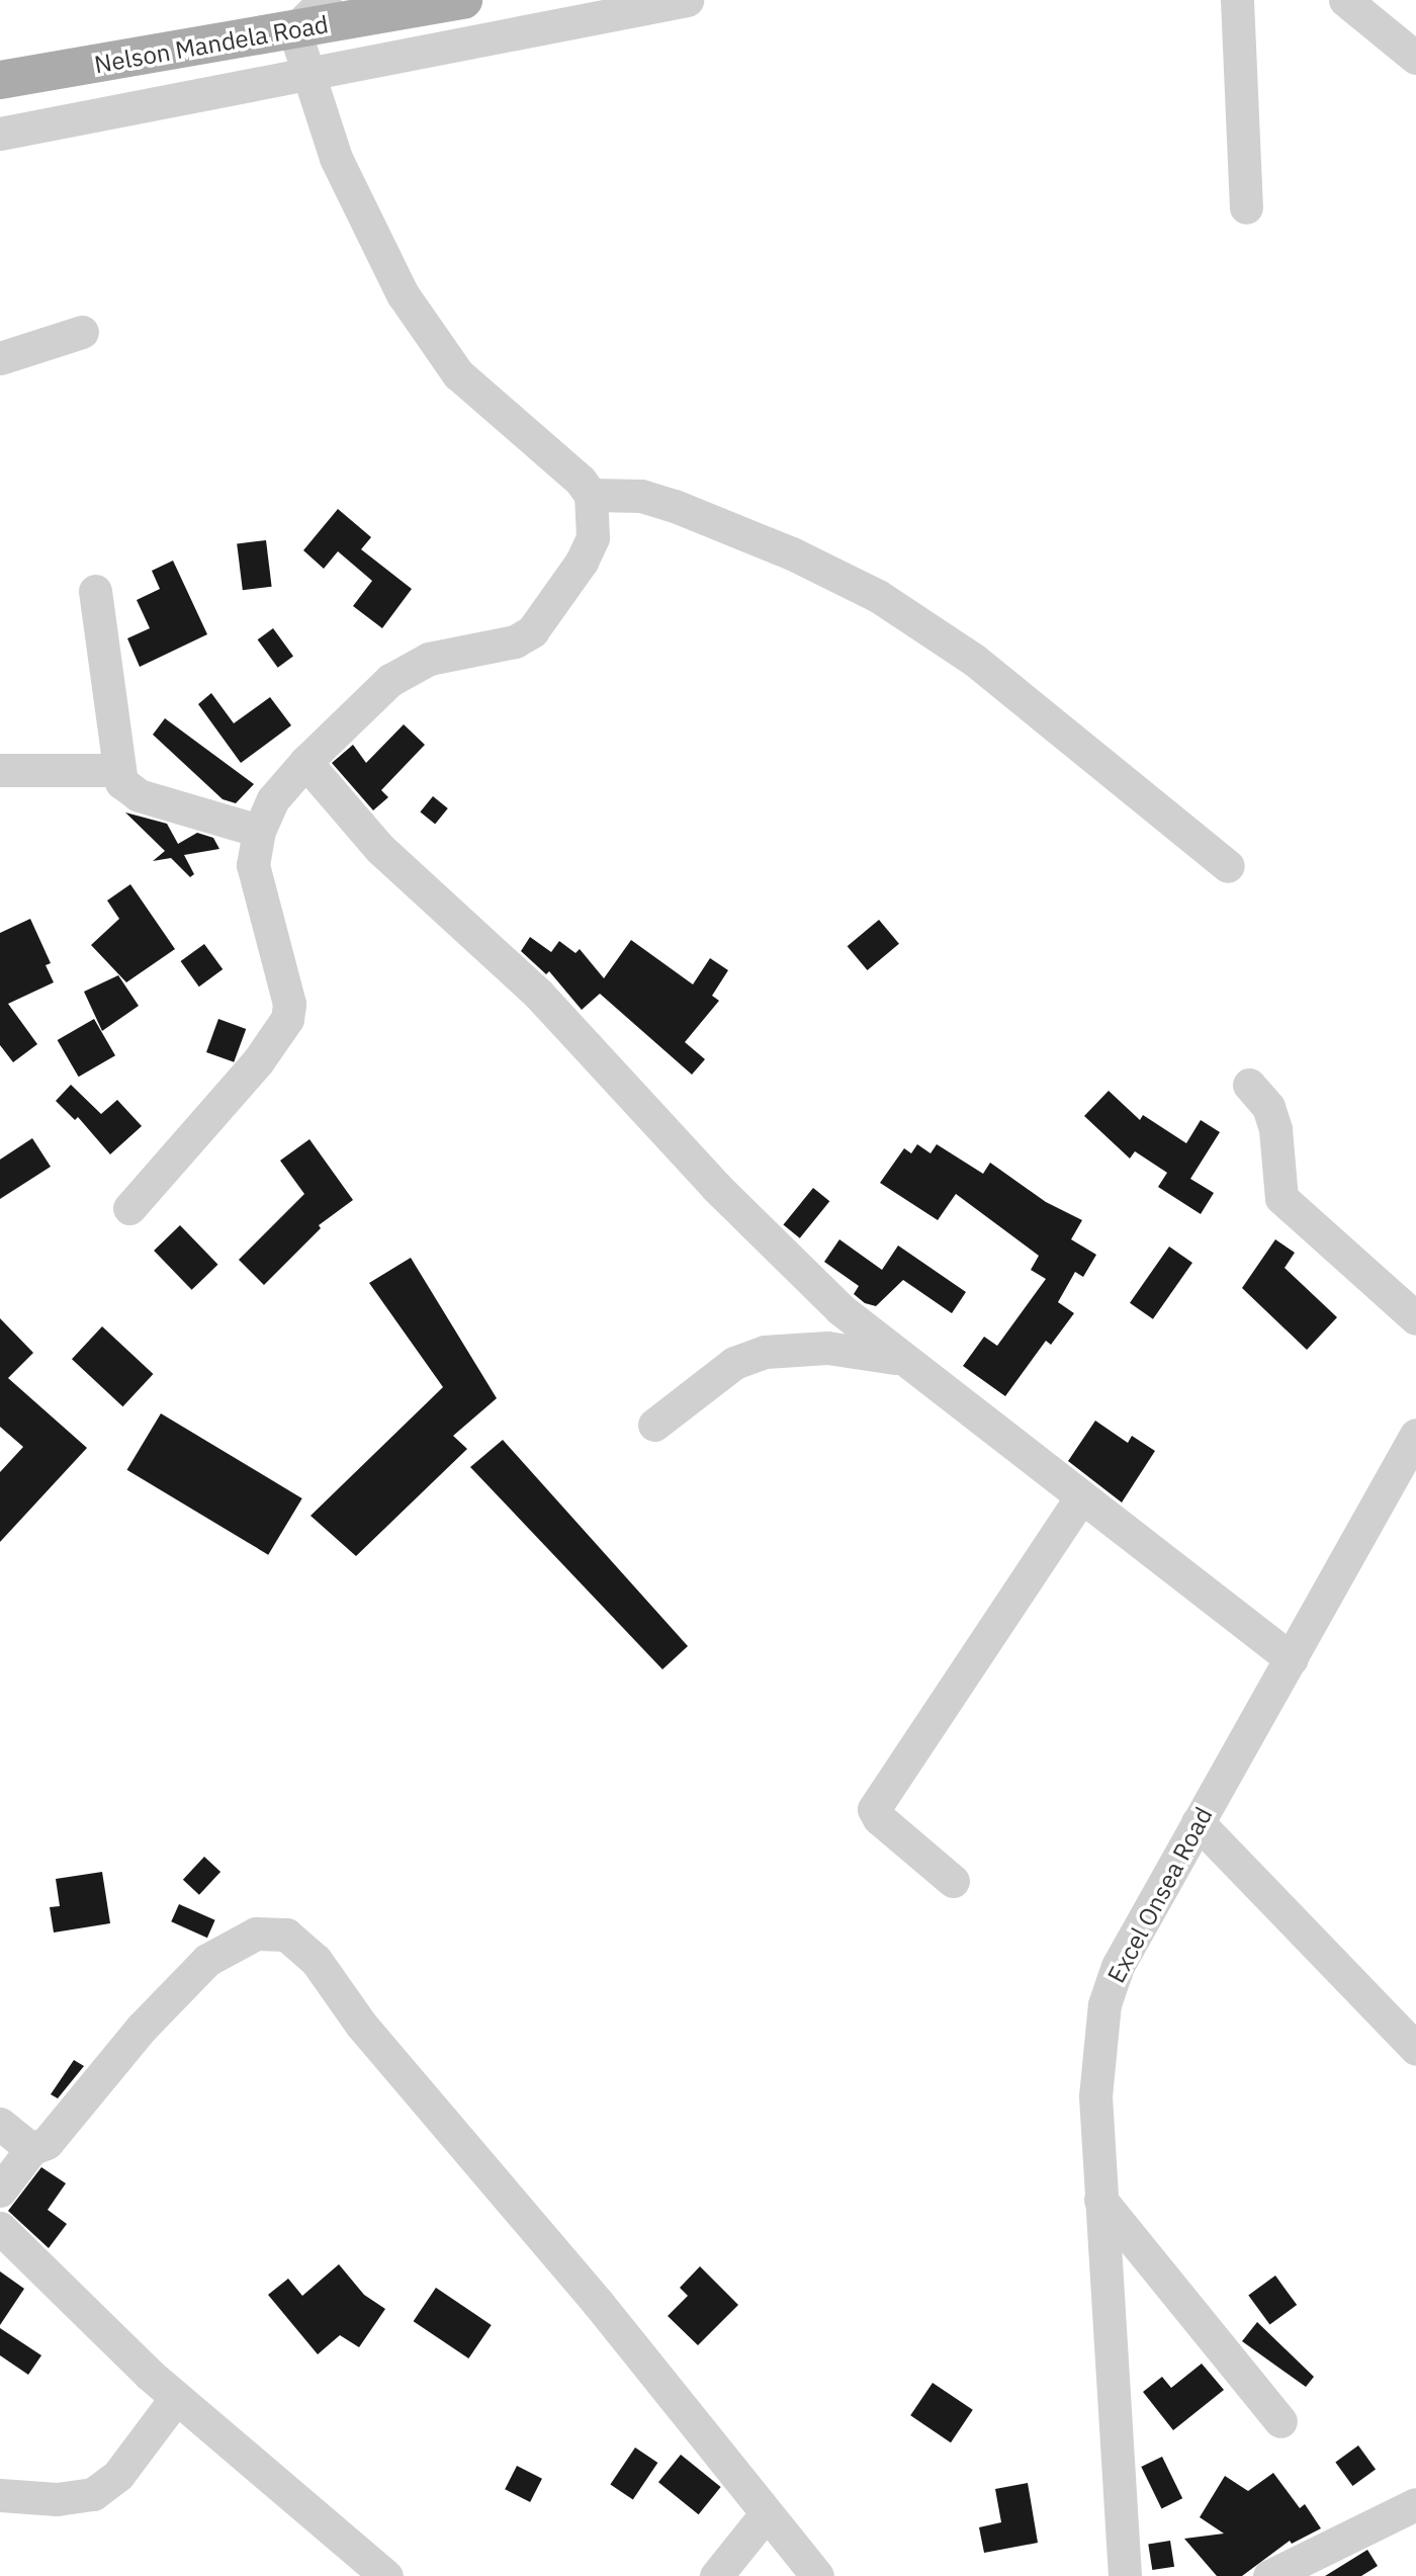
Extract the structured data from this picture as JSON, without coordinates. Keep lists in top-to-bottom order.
{
  "streets": {
    "main road": ["Nelson Mandela Road"],
    "street": ["Excel Onsea Road"]
  }
}
